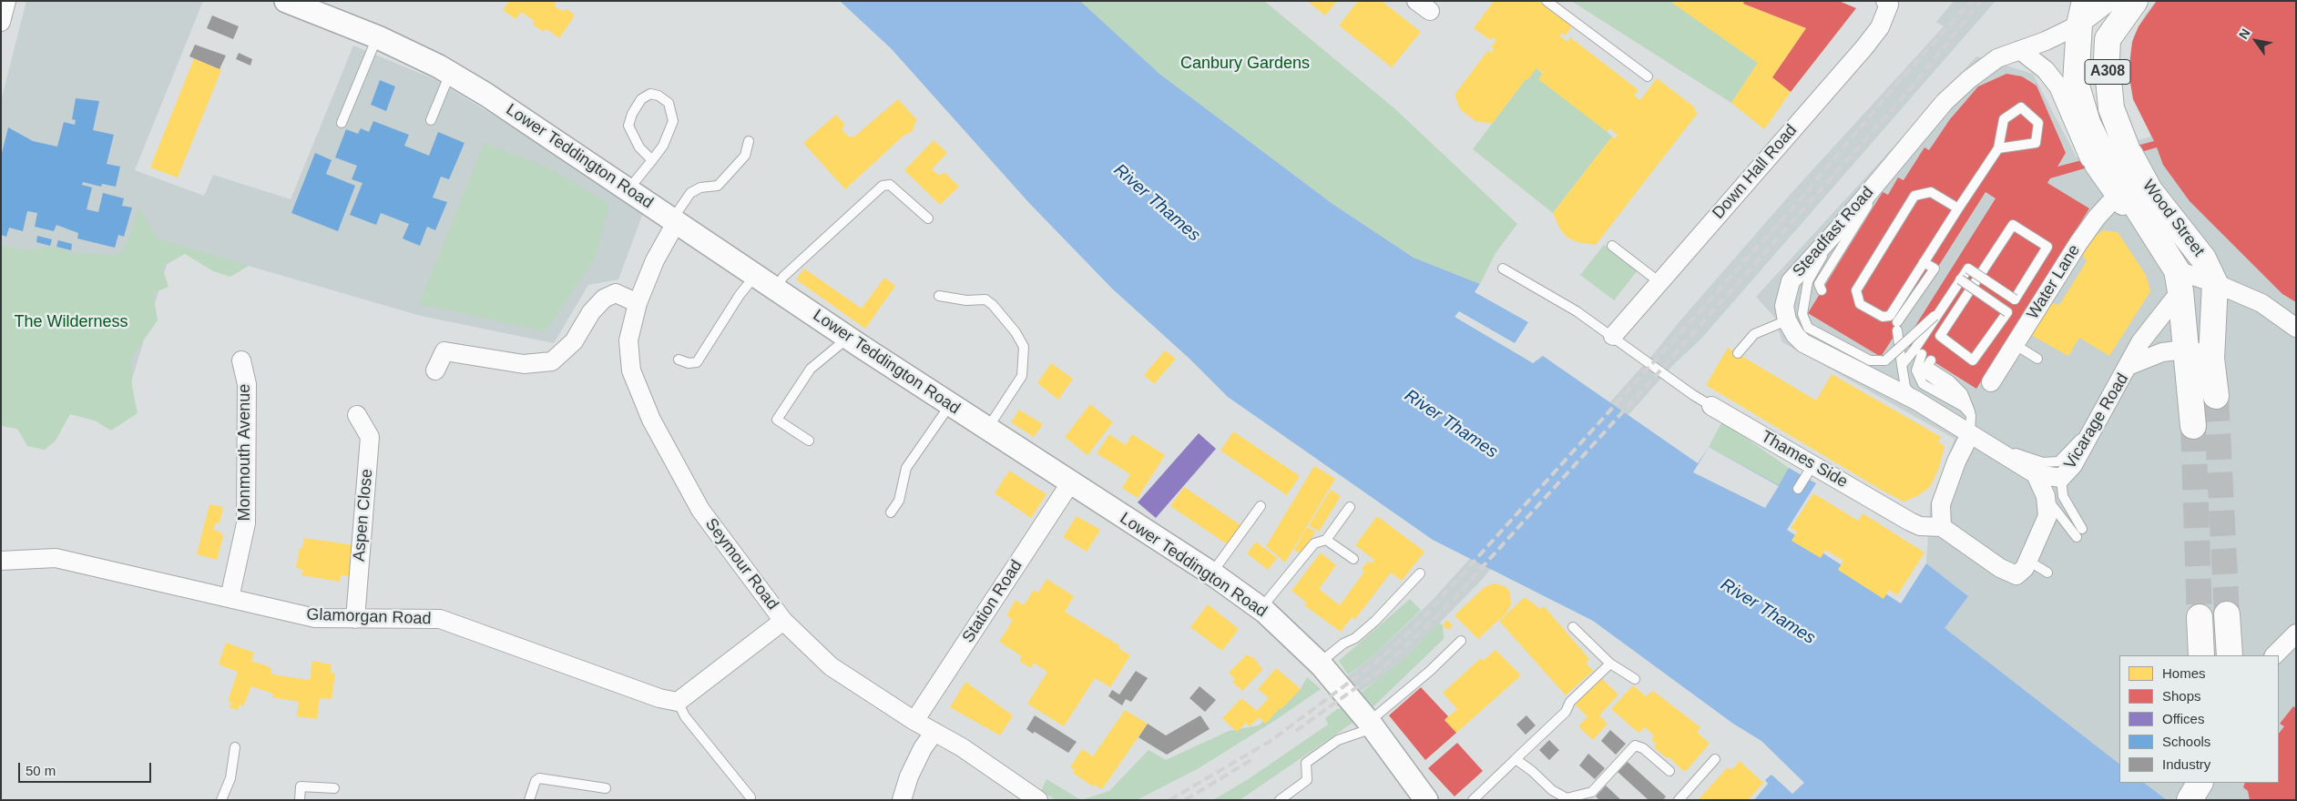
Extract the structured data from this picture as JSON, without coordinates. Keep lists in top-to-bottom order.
{
  "streets": {
    "main road": ["A308", "Wood Street"],
    "street": [
      "Lower Teddington Road",
      "Down Hall Road",
      "Steadfast Road",
      "Water Lane",
      "Vicarage Road",
      "Monmouth Avenue",
      "Thames Side",
      "Aspen Close",
      "Seymour Road",
      "Station Road",
      "Glamorgan Road"
    ]
  },
  "crossings": [
    ["A308", "Wood Street"],
    ["A308", "Vicarage Road"],
    ["Lower Teddington Road", "Seymour Road"],
    ["Lower Teddington Road", "Station Road"],
    ["Down Hall Road", "Thames Side"],
    ["Wood Street", "Water Lane"],
    ["Wood Street", "Vicarage Road"],
    ["Vicarage Road", "Thames Side"],
    ["Monmouth Avenue", "Glamorgan Road"],
    ["Aspen Close", "Glamorgan Road"],
    ["Seymour Road", "Station Road"]
  ],
  "water": ["River Thames"],
  "parks": ["Canbury Gardens", "The Wilderness"],
  "legend": [
    "Homes",
    "Shops",
    "Offices",
    "Schools",
    "Industry"
  ],
  "scale_bar": "50 m",
  "north": "top left"
}
